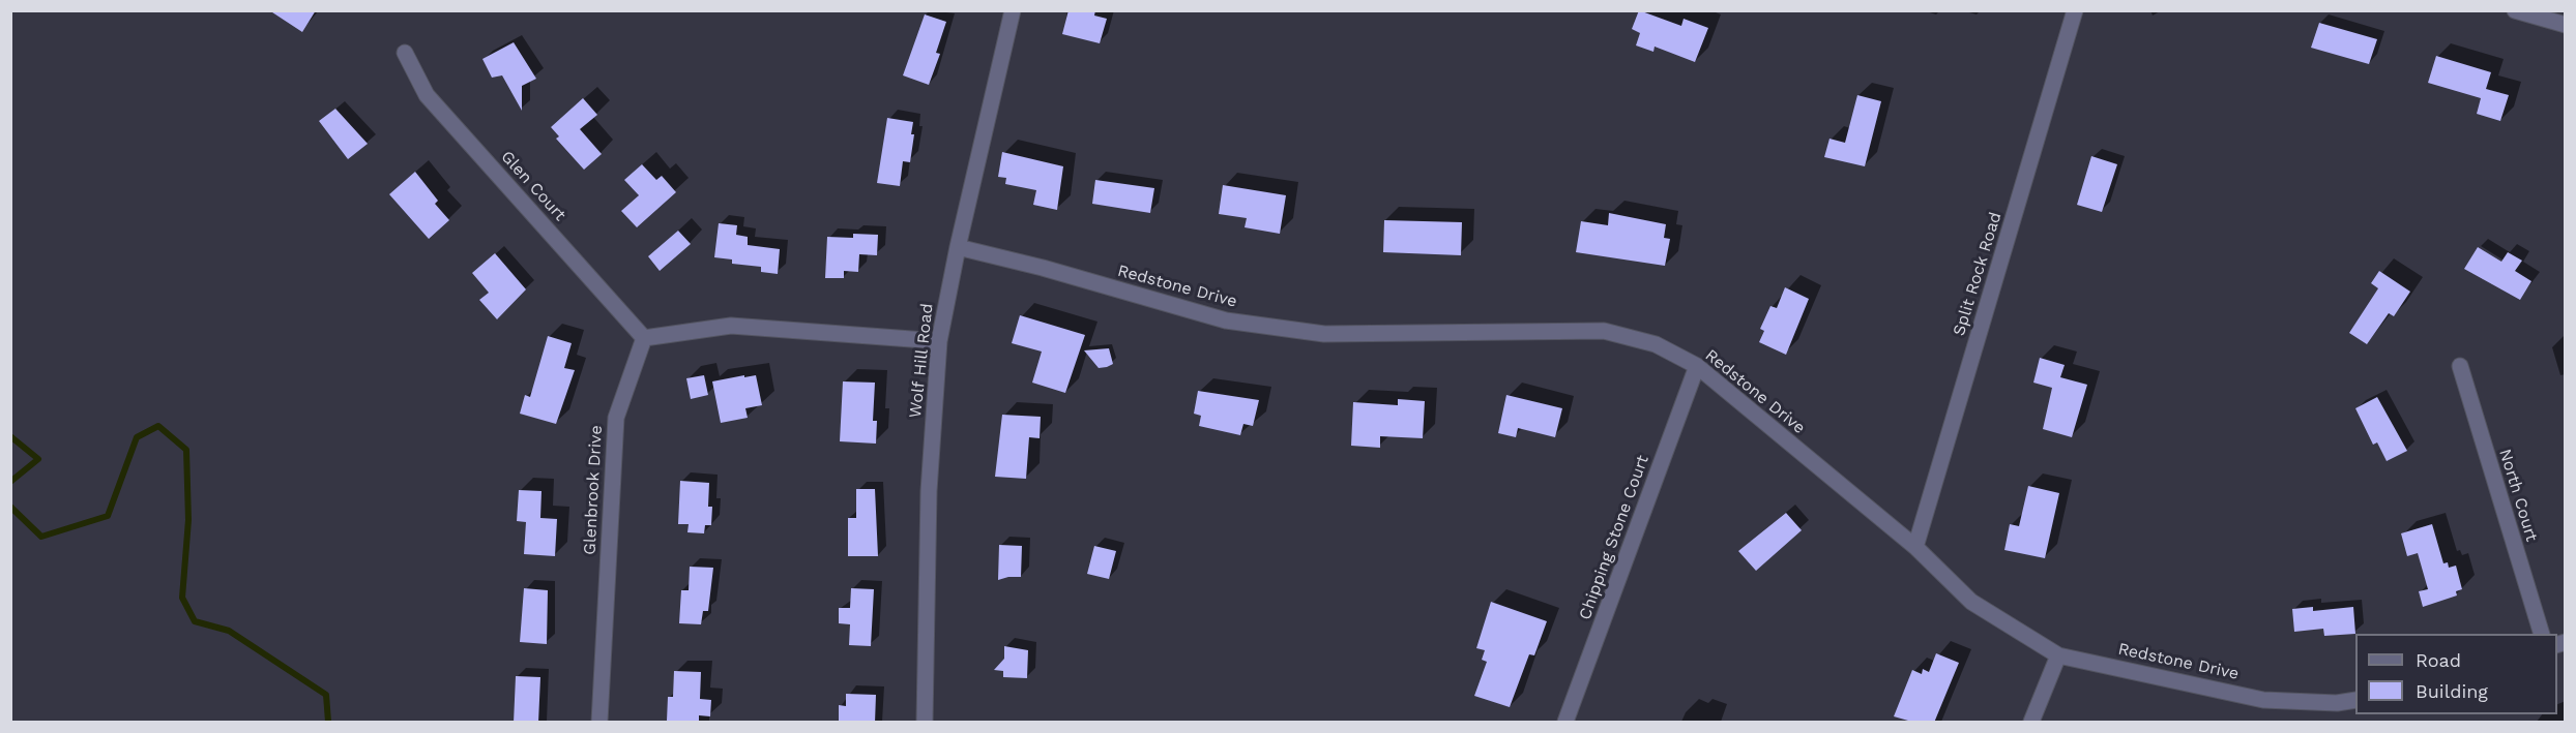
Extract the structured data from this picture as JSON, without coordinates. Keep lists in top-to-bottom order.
{
  "streets": {
    "street": [
      "Glen Court",
      "Split Rock Road",
      "Redstone Drive",
      "Wolf Hill Road",
      "Glenbrook Drive",
      "North Court",
      "Chipping Stone Court"
    ]
  },
  "crossings": [
    ["Glen Court", "Glenbrook Drive"],
    ["Split Rock Road", "Redstone Drive"],
    ["Redstone Drive", "Wolf Hill Road"],
    ["Redstone Drive", "Chipping Stone Court"]
  ],
  "legend": ["Road", "Building"]
}
